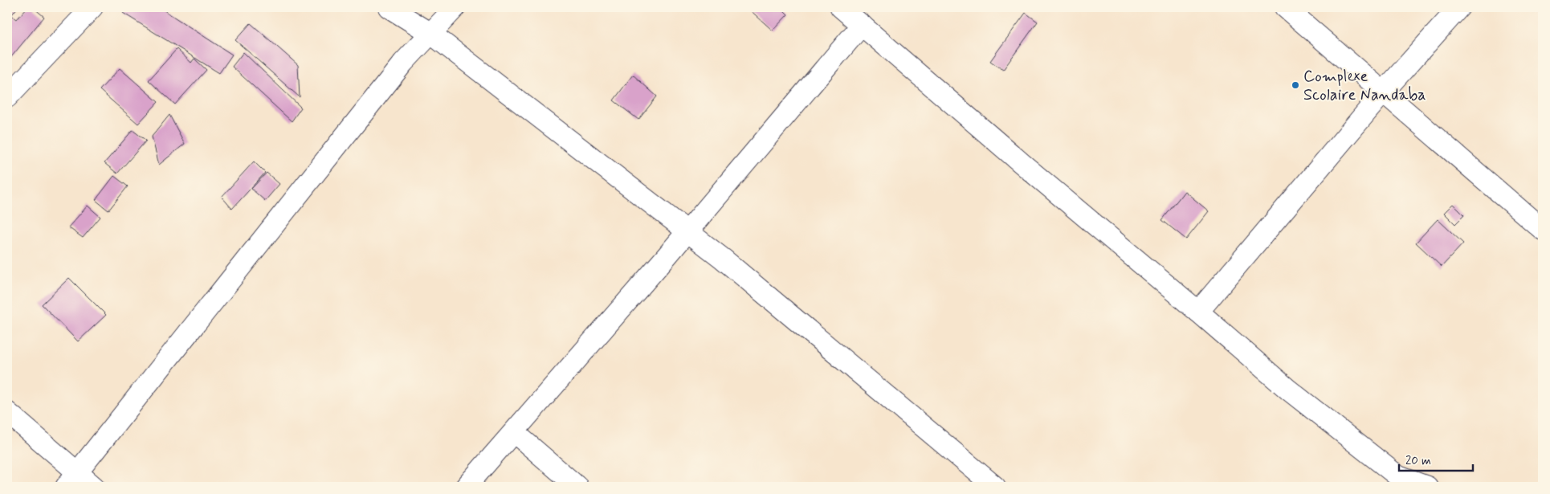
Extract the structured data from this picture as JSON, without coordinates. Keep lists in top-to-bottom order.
{
  "places": ["Complexe Scolaire Nandaba"],
  "scale_bar": "20 m"
}
